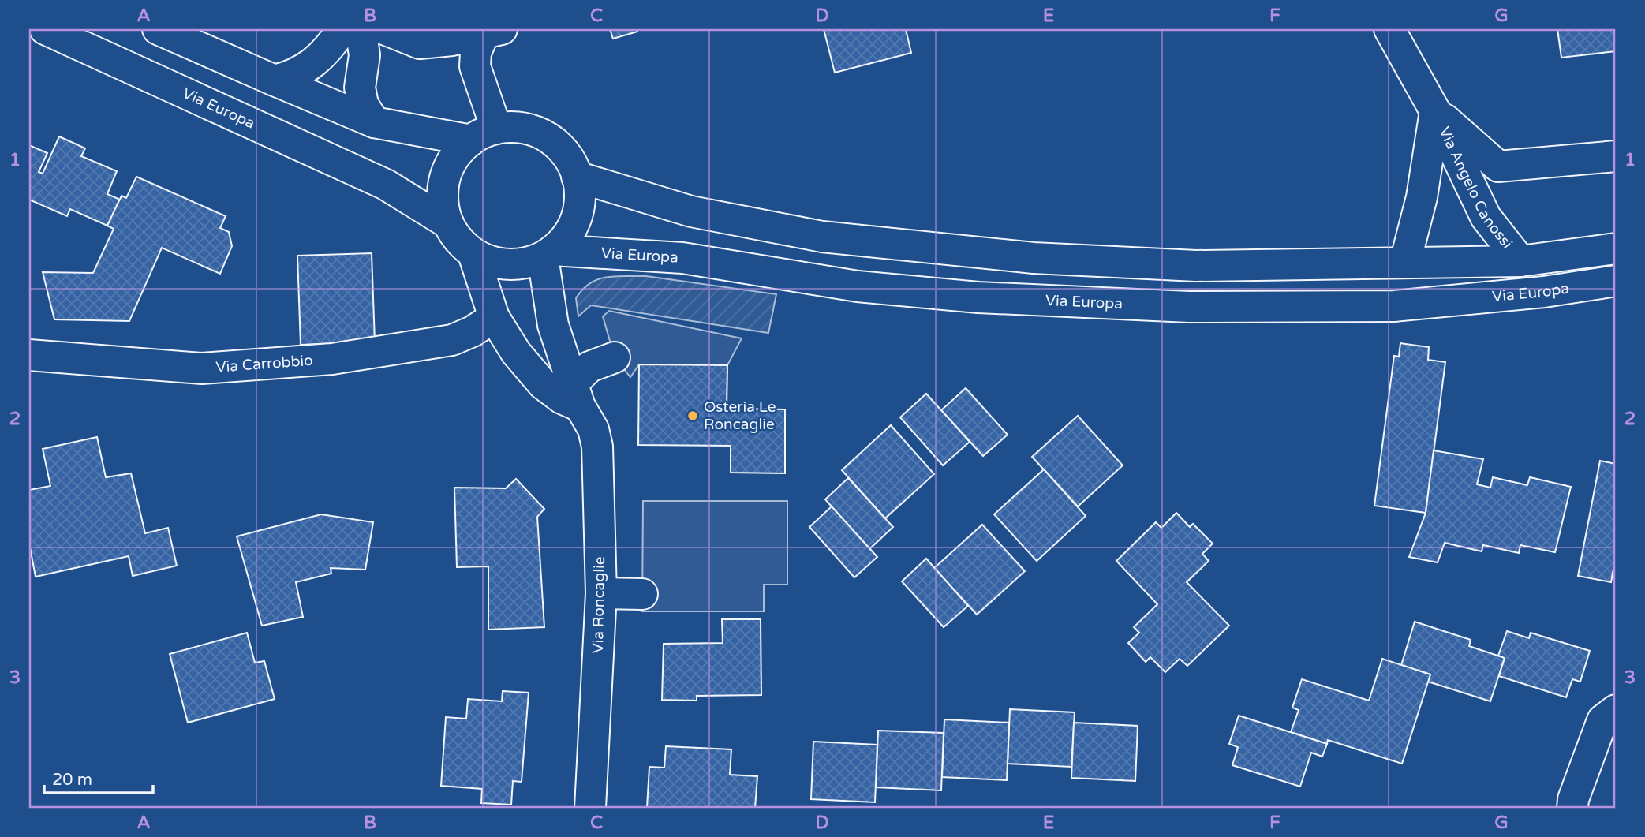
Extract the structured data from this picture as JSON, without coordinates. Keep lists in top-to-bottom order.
{
  "streets": {
    "main road": [
      "Via Europa",
      "Via Angelo Canossi",
      "Via Carrobbio",
      "Via Roncaglie"
    ]
  },
  "crossings": [
    ["Via Europa", "Via Roncaglie"]
  ],
  "places": ["Osteria Le Roncaglie"],
  "scale_bar": "20 m",
  "grid": {
    "columns": [
      "A",
      "B",
      "C",
      "D",
      "E",
      "F",
      "G"
    ],
    "rows": ["1", "2", "3"]
  }
}
